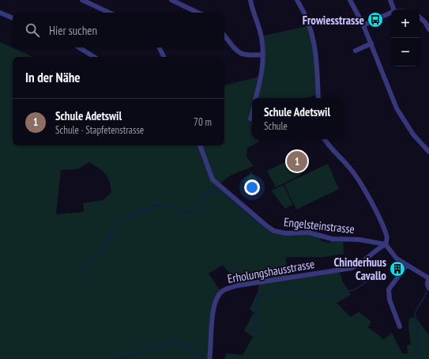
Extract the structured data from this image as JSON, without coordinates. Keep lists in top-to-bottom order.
{
  "streets": {
    "street": ["Engelsteinstrasse", "Erholungshausstrasse"]
  },
  "crossings": [
    ["Engelsteinstrasse", "Erholungshausstrasse"]
  ],
  "places": {
    "bus stop": ["Frowiesstrasse"],
    "building": ["Chinderhuus Cavallo"]
  },
  "page": {
    "map_buttons": ["+", "−"],
    "search": "Hier suchen",
    "heading": "In der Nähe",
    "popup": ["Schule Adetswil", "Schule"],
    "list": [
      {
        "mark": "1",
        "name": "Schule Adetswil",
        "note": "Schule · Stapfetenstrasse",
        "value": "70 m"
      }
    ],
    "pins": "1"
  }
}
